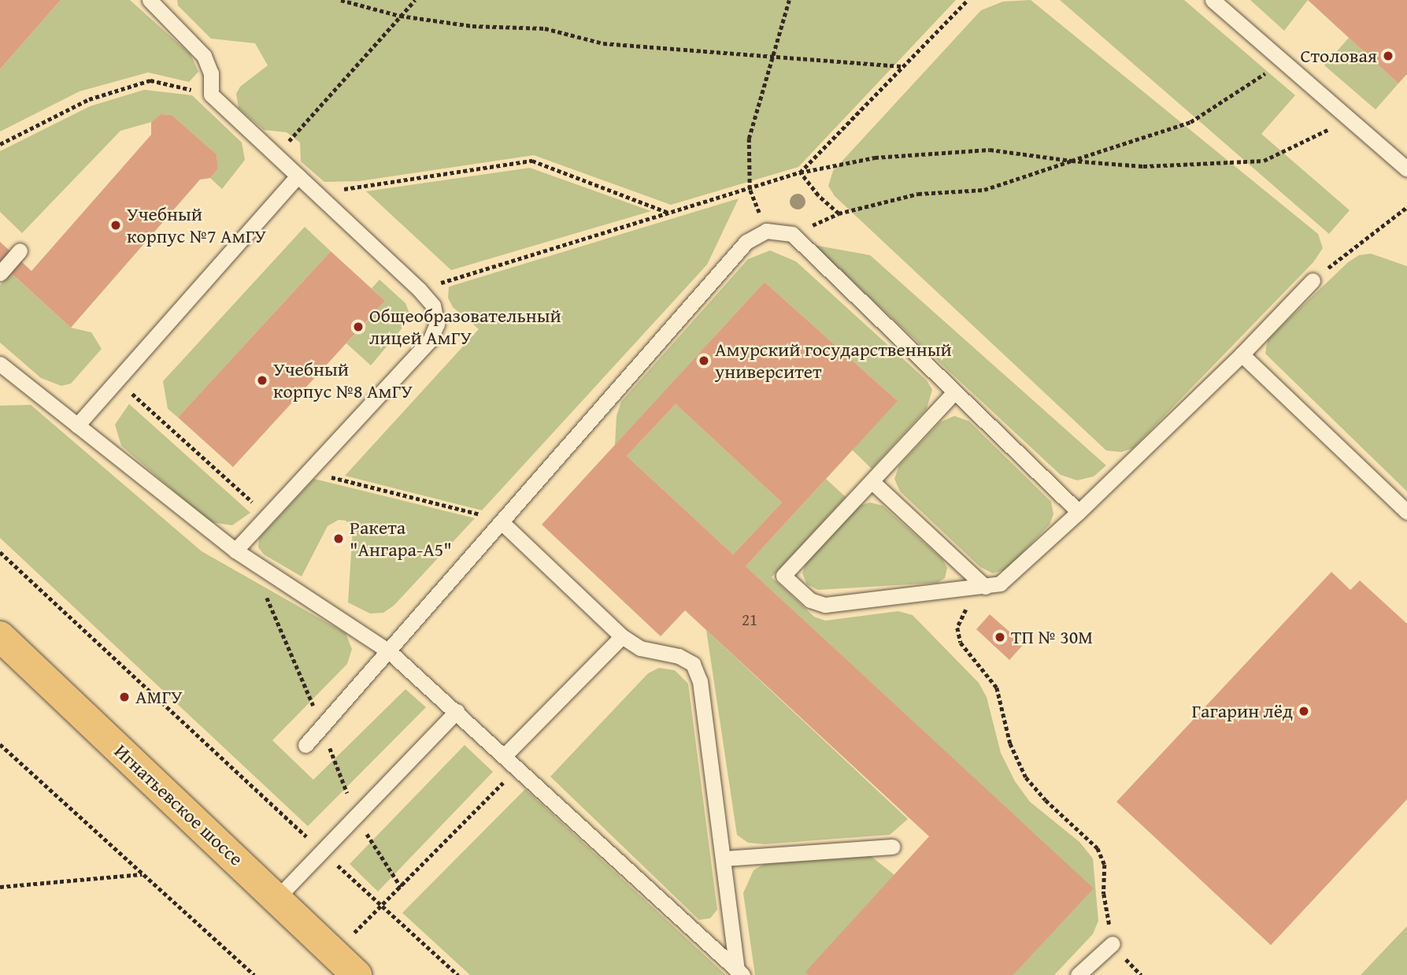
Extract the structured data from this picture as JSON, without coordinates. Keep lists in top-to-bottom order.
{
  "streets": {
    "main road": ["Игнатьевское шоссе"]
  },
  "places": [
    "Столовая",
    "Учебный корпус №7 АмГУ",
    "Общеобразовательный лицей АмГУ",
    "Амурский государственный университет",
    "Учебный корпус №8 АмГУ",
    "Ракета \"Ангара-А5\"",
    "ТП № 30М",
    "АМГУ",
    "Гагарин лёд"
  ],
  "house_numbers": ["21"]
}
